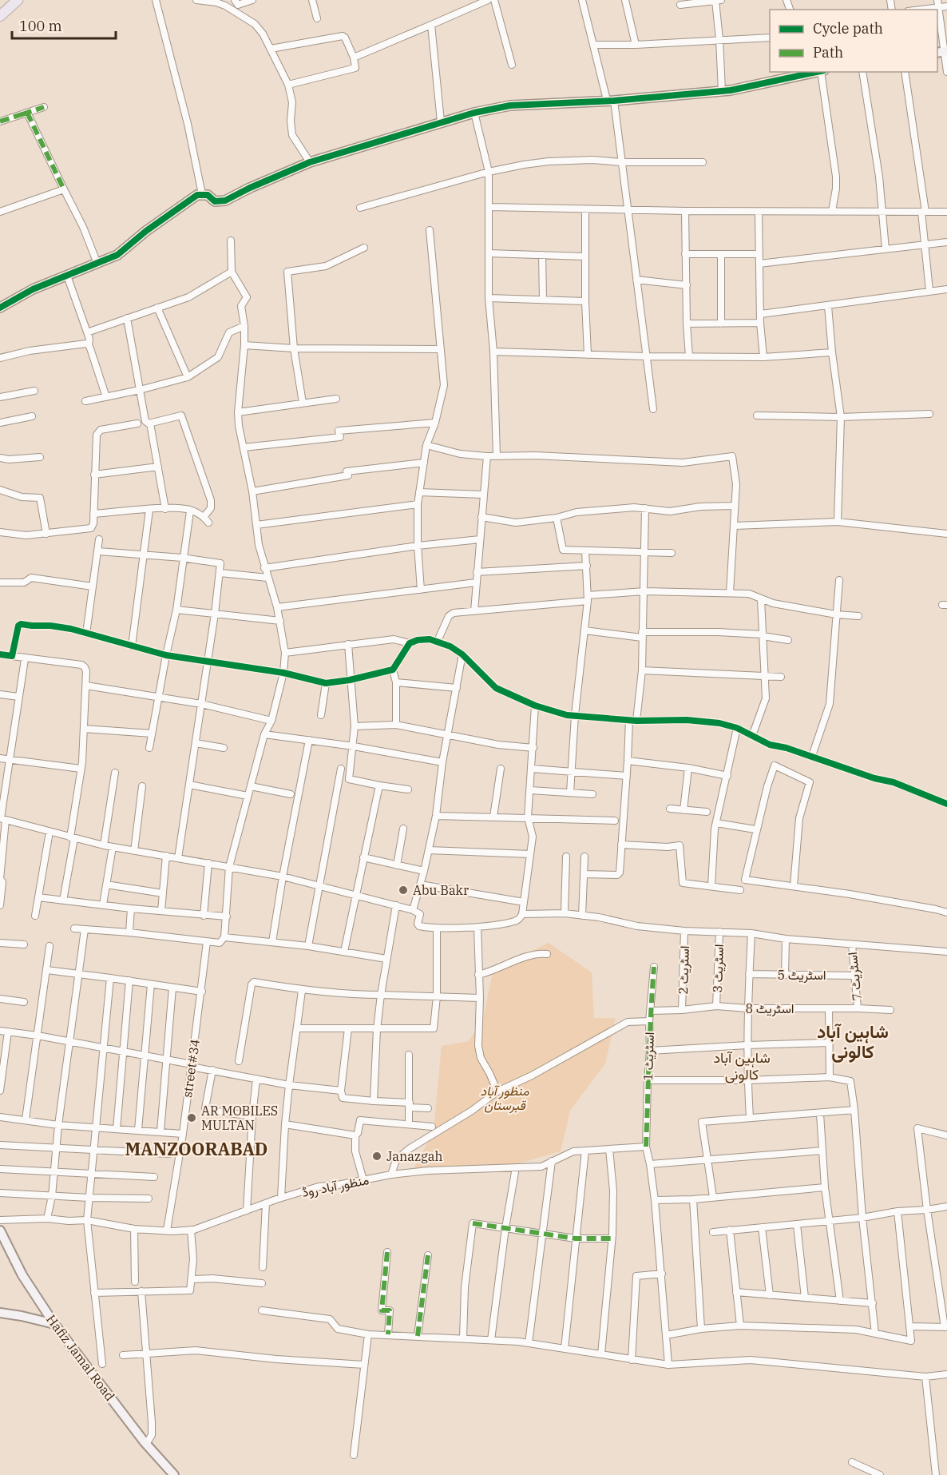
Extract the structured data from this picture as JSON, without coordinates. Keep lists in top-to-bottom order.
{
  "streets": {
    "street": [
      "اسٹریٹ 3",
      "اسٹریٹ 2",
      "اسٹریٹ 5",
      "اسٹریٹ 7",
      "اسٹریٹ 8",
      "اسٹریٹ 1",
      "street#34",
      "منظور آباد روڈ",
      "Hafiz Jamal Road"
    ]
  },
  "crossings": [
    ["اسٹریٹ 3", "اسٹریٹ 8"],
    ["اسٹریٹ 2", "اسٹریٹ 8"],
    ["اسٹریٹ 5", "اسٹریٹ 7"],
    ["اسٹریٹ 7", "اسٹریٹ 8"],
    ["اسٹریٹ 8", "اسٹریٹ 1"],
    ["اسٹریٹ 1", "منظور آباد روڈ"],
    ["street#34", "منظور آباد روڈ"]
  ],
  "districts": ["شاہین آباد کالونی", "شاہین آباد کالونی", "MANZOORABAD"],
  "parks": ["منظور آباد قبرستان"],
  "places": ["Abu Bakr", "AR MOBILES MULTAN", "Janazgah"],
  "legend": ["Cycle path", "Path"],
  "scale_bar": "100 m"
}
